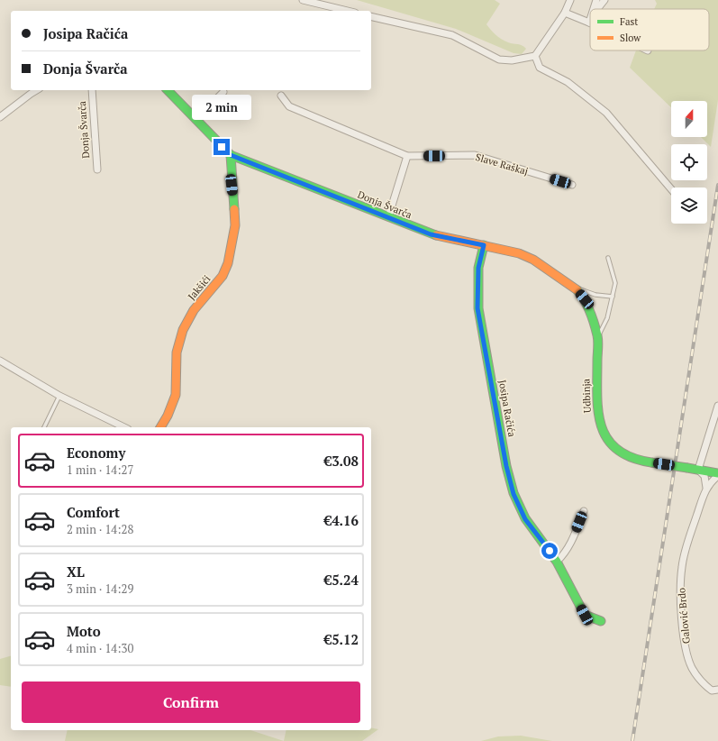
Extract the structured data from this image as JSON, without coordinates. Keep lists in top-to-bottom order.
{
  "streets": {
    "street": [
      "Donja Švarča",
      "Slave Raškaj",
      "Jakšići",
      "Udbinja",
      "Josipa Račića",
      "Galović Brdo"
    ]
  },
  "crossings": [
    ["Donja Švarča", "Jakšići"],
    ["Donja Švarča", "Udbinja"],
    ["Donja Švarča", "Josipa Račića"]
  ],
  "legend": ["Fast", "Slow"],
  "north": "top",
  "page": {
    "banner": ["Josipa Račića", "Donja Švarča"],
    "bubble": "2 min",
    "list": [
      {
        "name": "Economy",
        "note": "1 min · 14:27",
        "value": "€3.08"
      },
      {
        "name": "Comfort",
        "note": "2 min · 14:28",
        "value": "€4.16"
      },
      {
        "name": "XL",
        "note": "3 min · 14:29",
        "value": "€5.24"
      },
      {
        "name": "Moto",
        "note": "4 min · 14:30",
        "value": "€5.12"
      }
    ],
    "buttons": "Confirm"
  }
}
